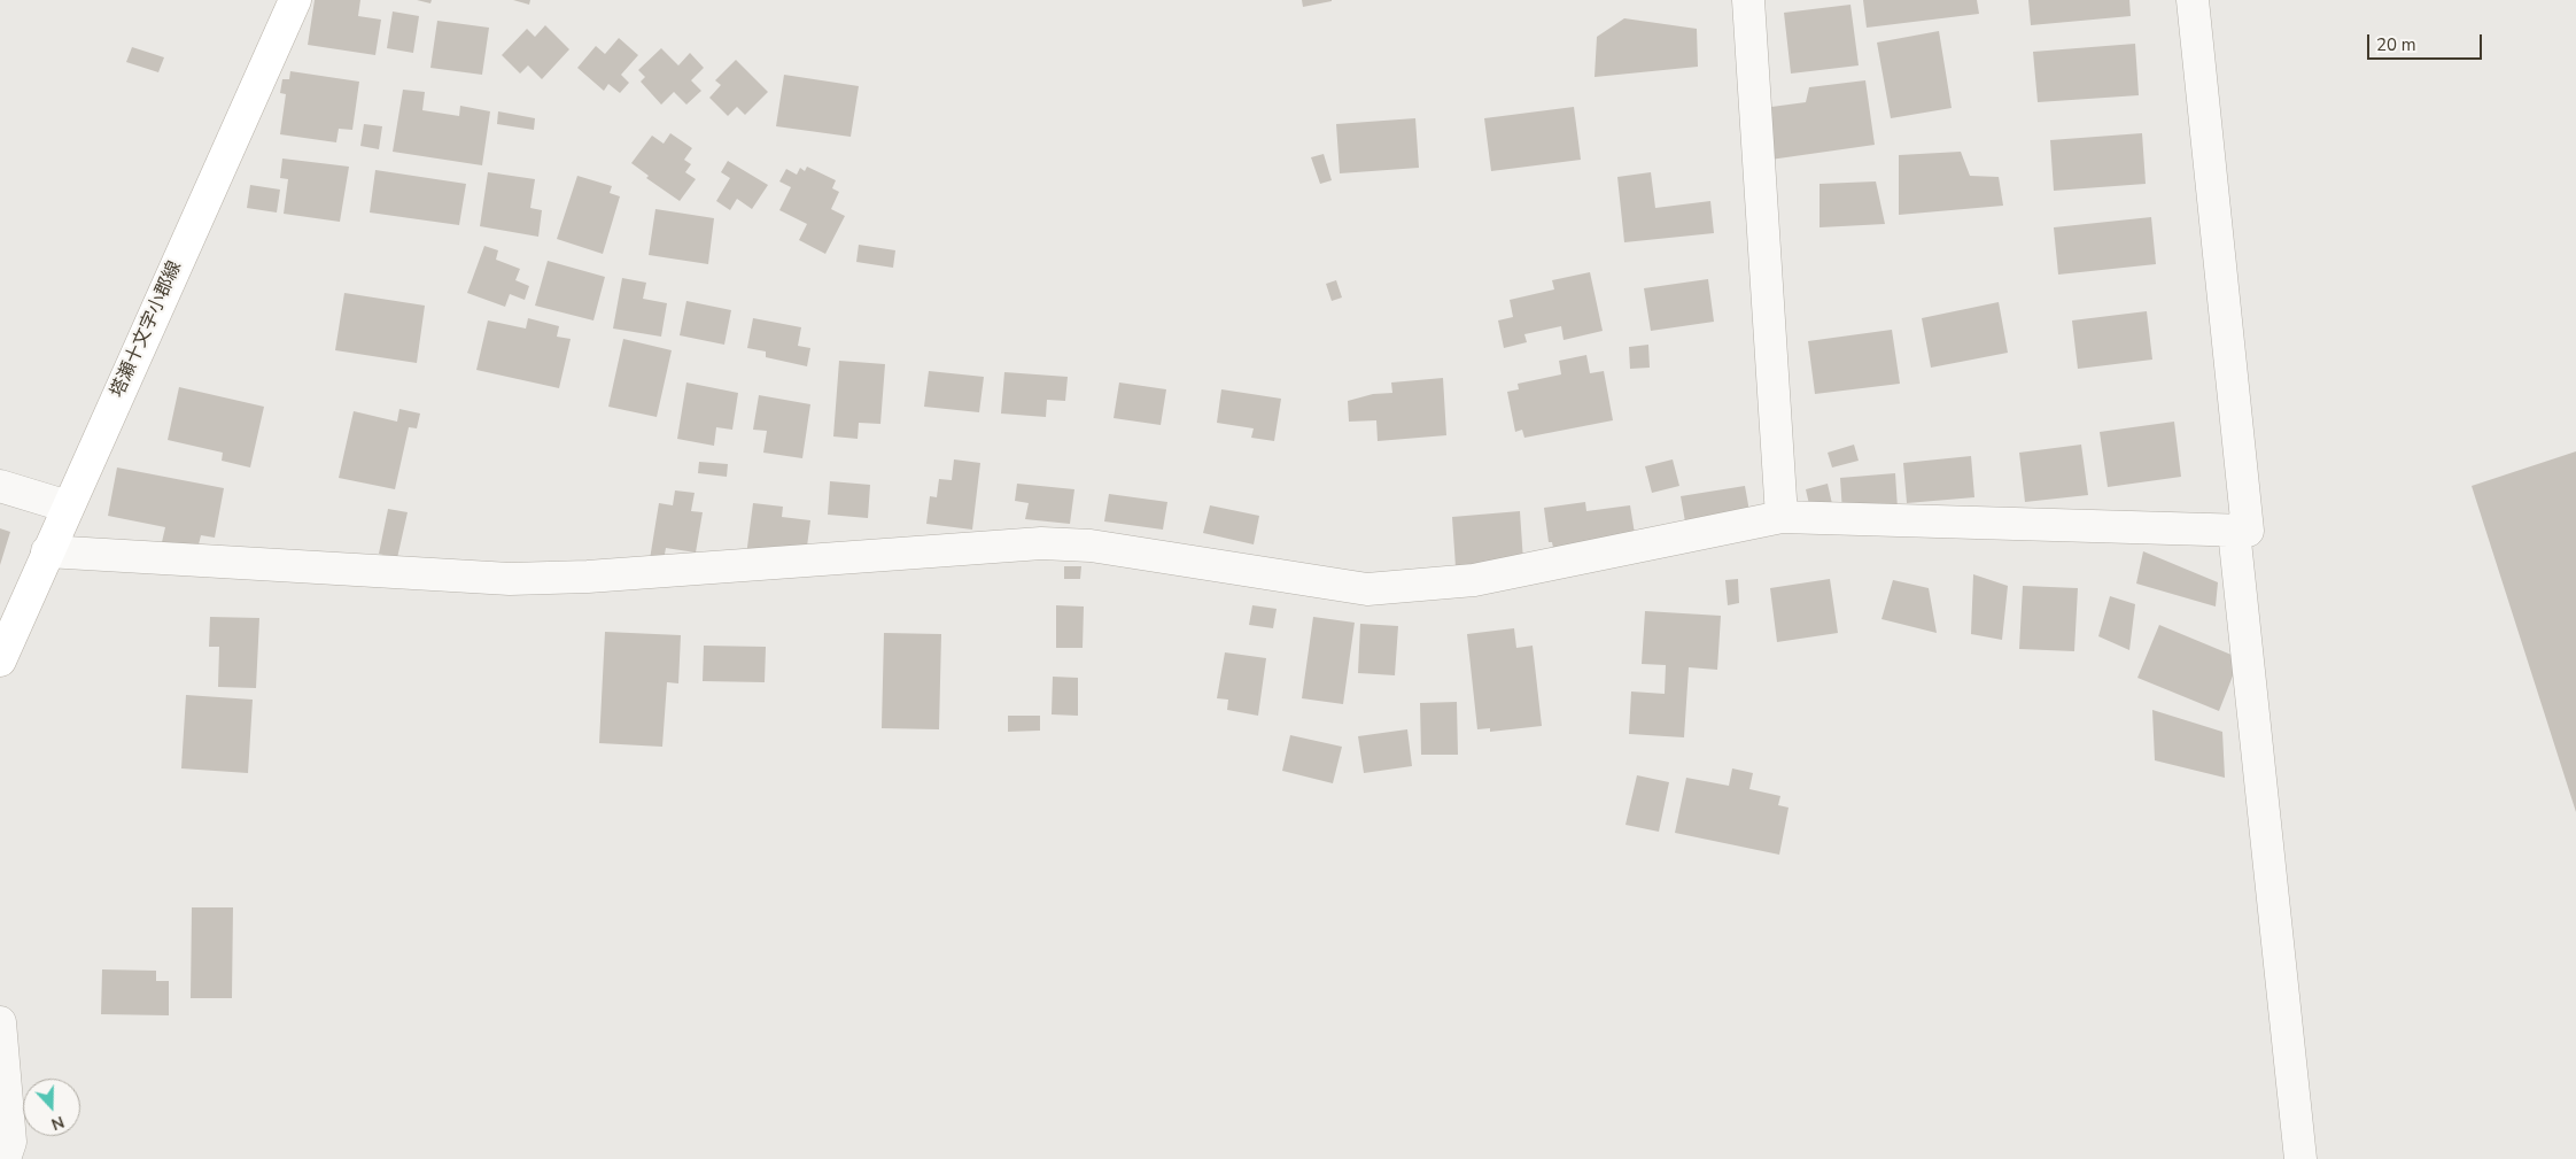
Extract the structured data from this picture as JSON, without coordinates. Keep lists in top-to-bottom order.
{
  "streets": {
    "main road": ["塔瀬十文字小郡線"]
  },
  "scale_bar": "20 m",
  "north": "bottom"
}
